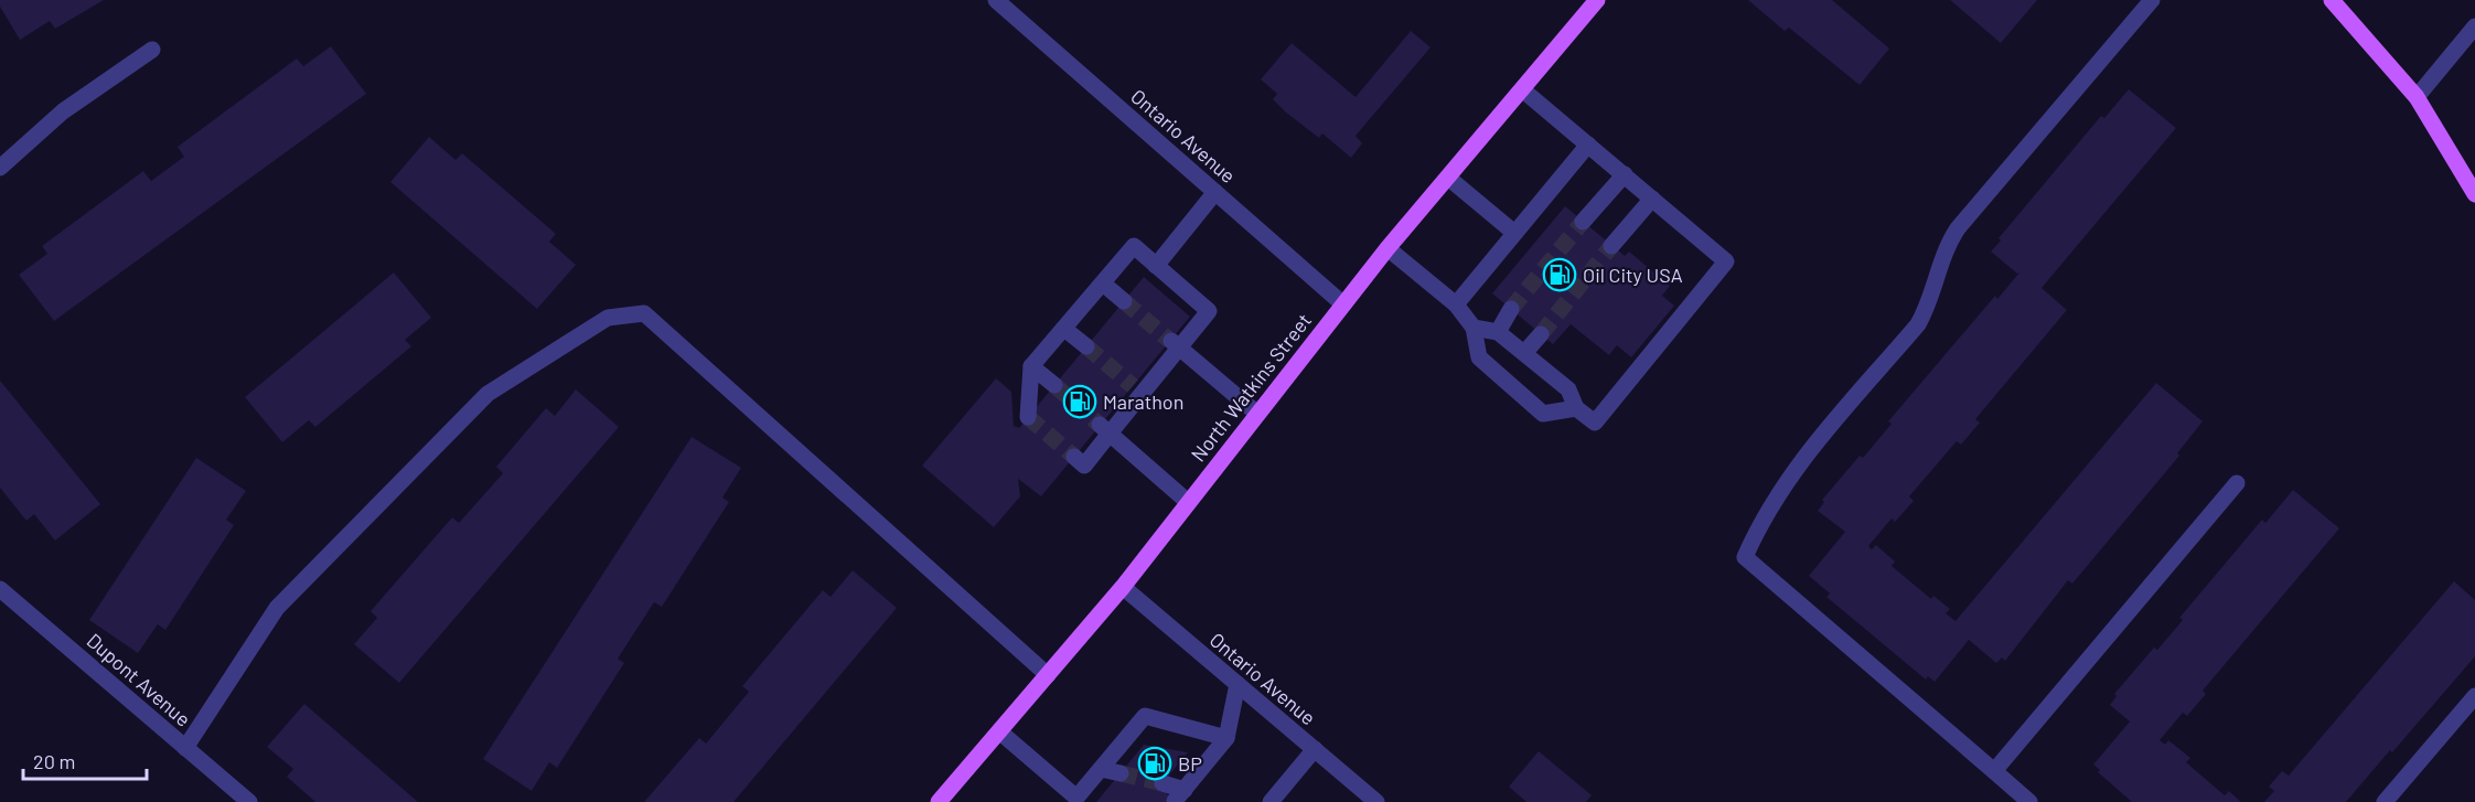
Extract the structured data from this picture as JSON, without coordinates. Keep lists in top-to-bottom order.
{
  "streets": {
    "main road": ["North Watkins Street"],
    "street": ["Ontario Avenue", "Dupont Avenue"]
  },
  "crossings": [
    ["Ontario Avenue", "North Watkins Street"]
  ],
  "places": {
    "fuel station": ["Oil City USA", "Marathon", "BP"]
  },
  "scale_bar": "20 m"
}
